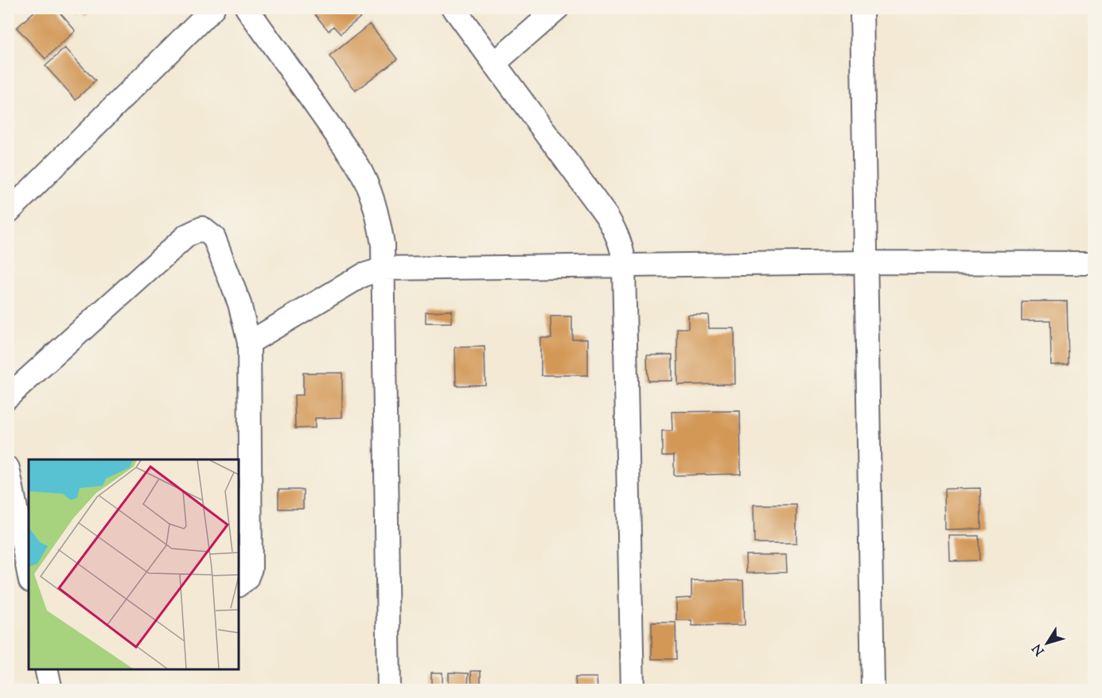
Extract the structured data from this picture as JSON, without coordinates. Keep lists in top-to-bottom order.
{
  "north": "bottom left"
}
